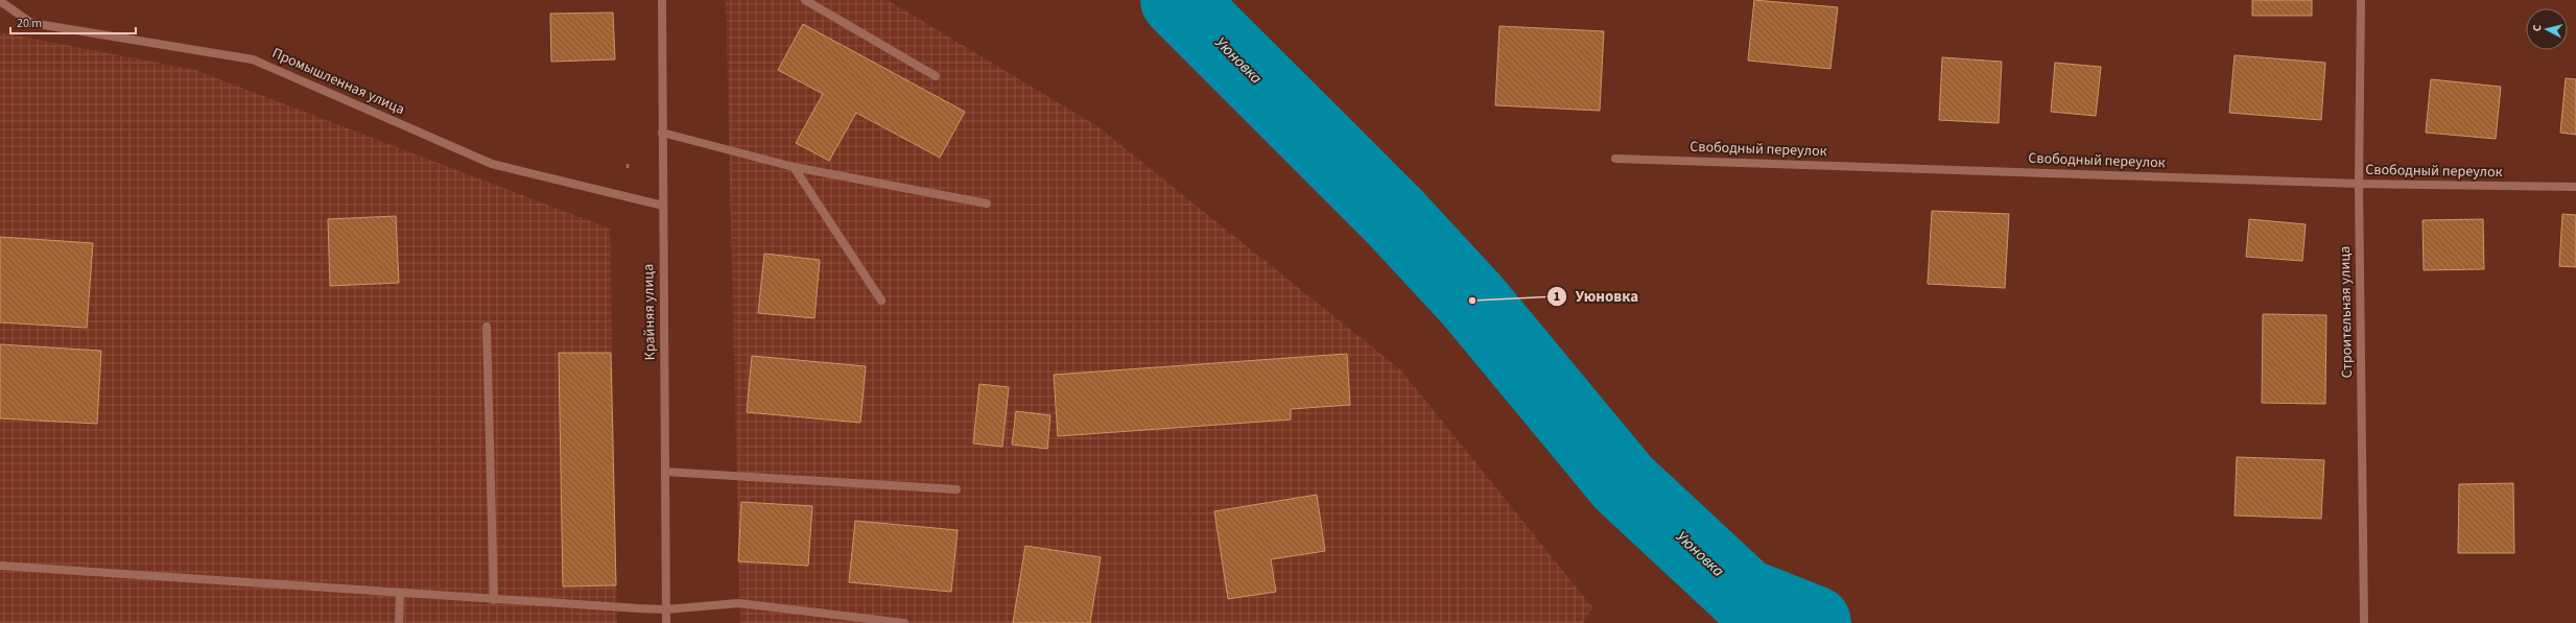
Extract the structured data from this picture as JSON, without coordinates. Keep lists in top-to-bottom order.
{
  "streets": {
    "street": [
      "Промышленная улица",
      "Свободный переулок",
      "Крайняя улица",
      "Строительная улица"
    ]
  },
  "crossings": [
    ["Промышленная улица", "Крайняя улица"],
    ["Свободный переулок", "Строительная улица"]
  ],
  "water": ["Уюновка"],
  "places": ["Уюновка"],
  "scale_bar": "20 m",
  "north": "left"
}
